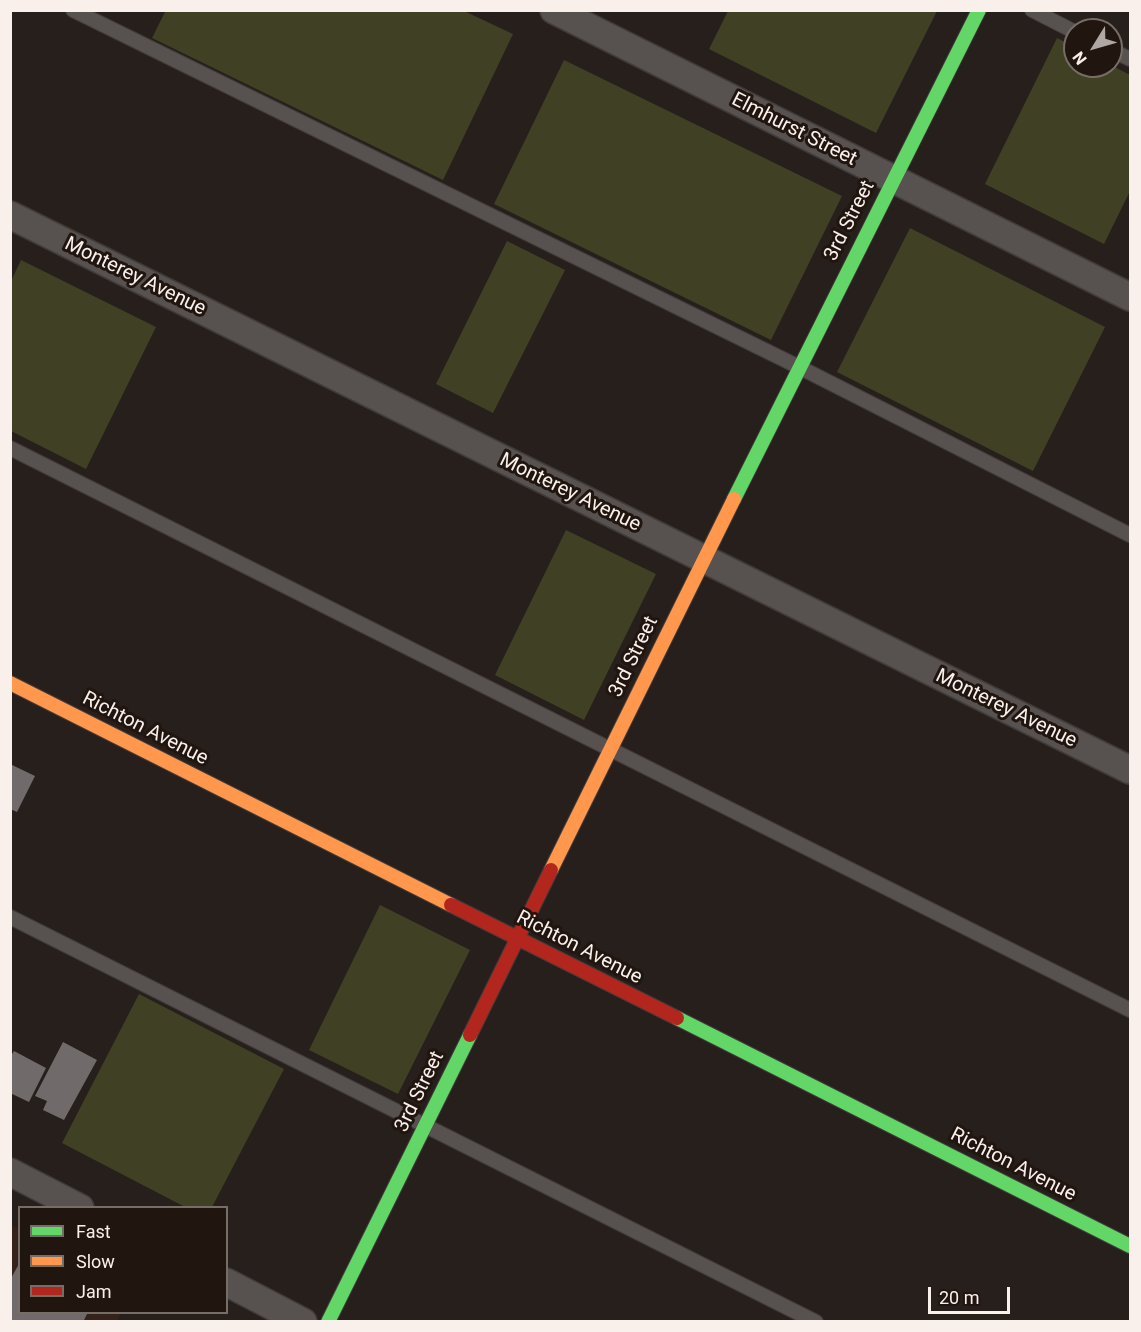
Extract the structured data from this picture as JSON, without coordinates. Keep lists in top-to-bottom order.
{
  "streets": {
    "street": [
      "Elmhurst Street",
      "3rd Street",
      "Monterey Avenue",
      "Richton Avenue"
    ]
  },
  "crossings": [
    ["Elmhurst Street", "3rd Street"],
    ["3rd Street", "Monterey Avenue"],
    ["3rd Street", "Richton Avenue"]
  ],
  "legend": ["Fast", "Slow", "Jam"],
  "scale_bar": "20 m",
  "north": "bottom left"
}
